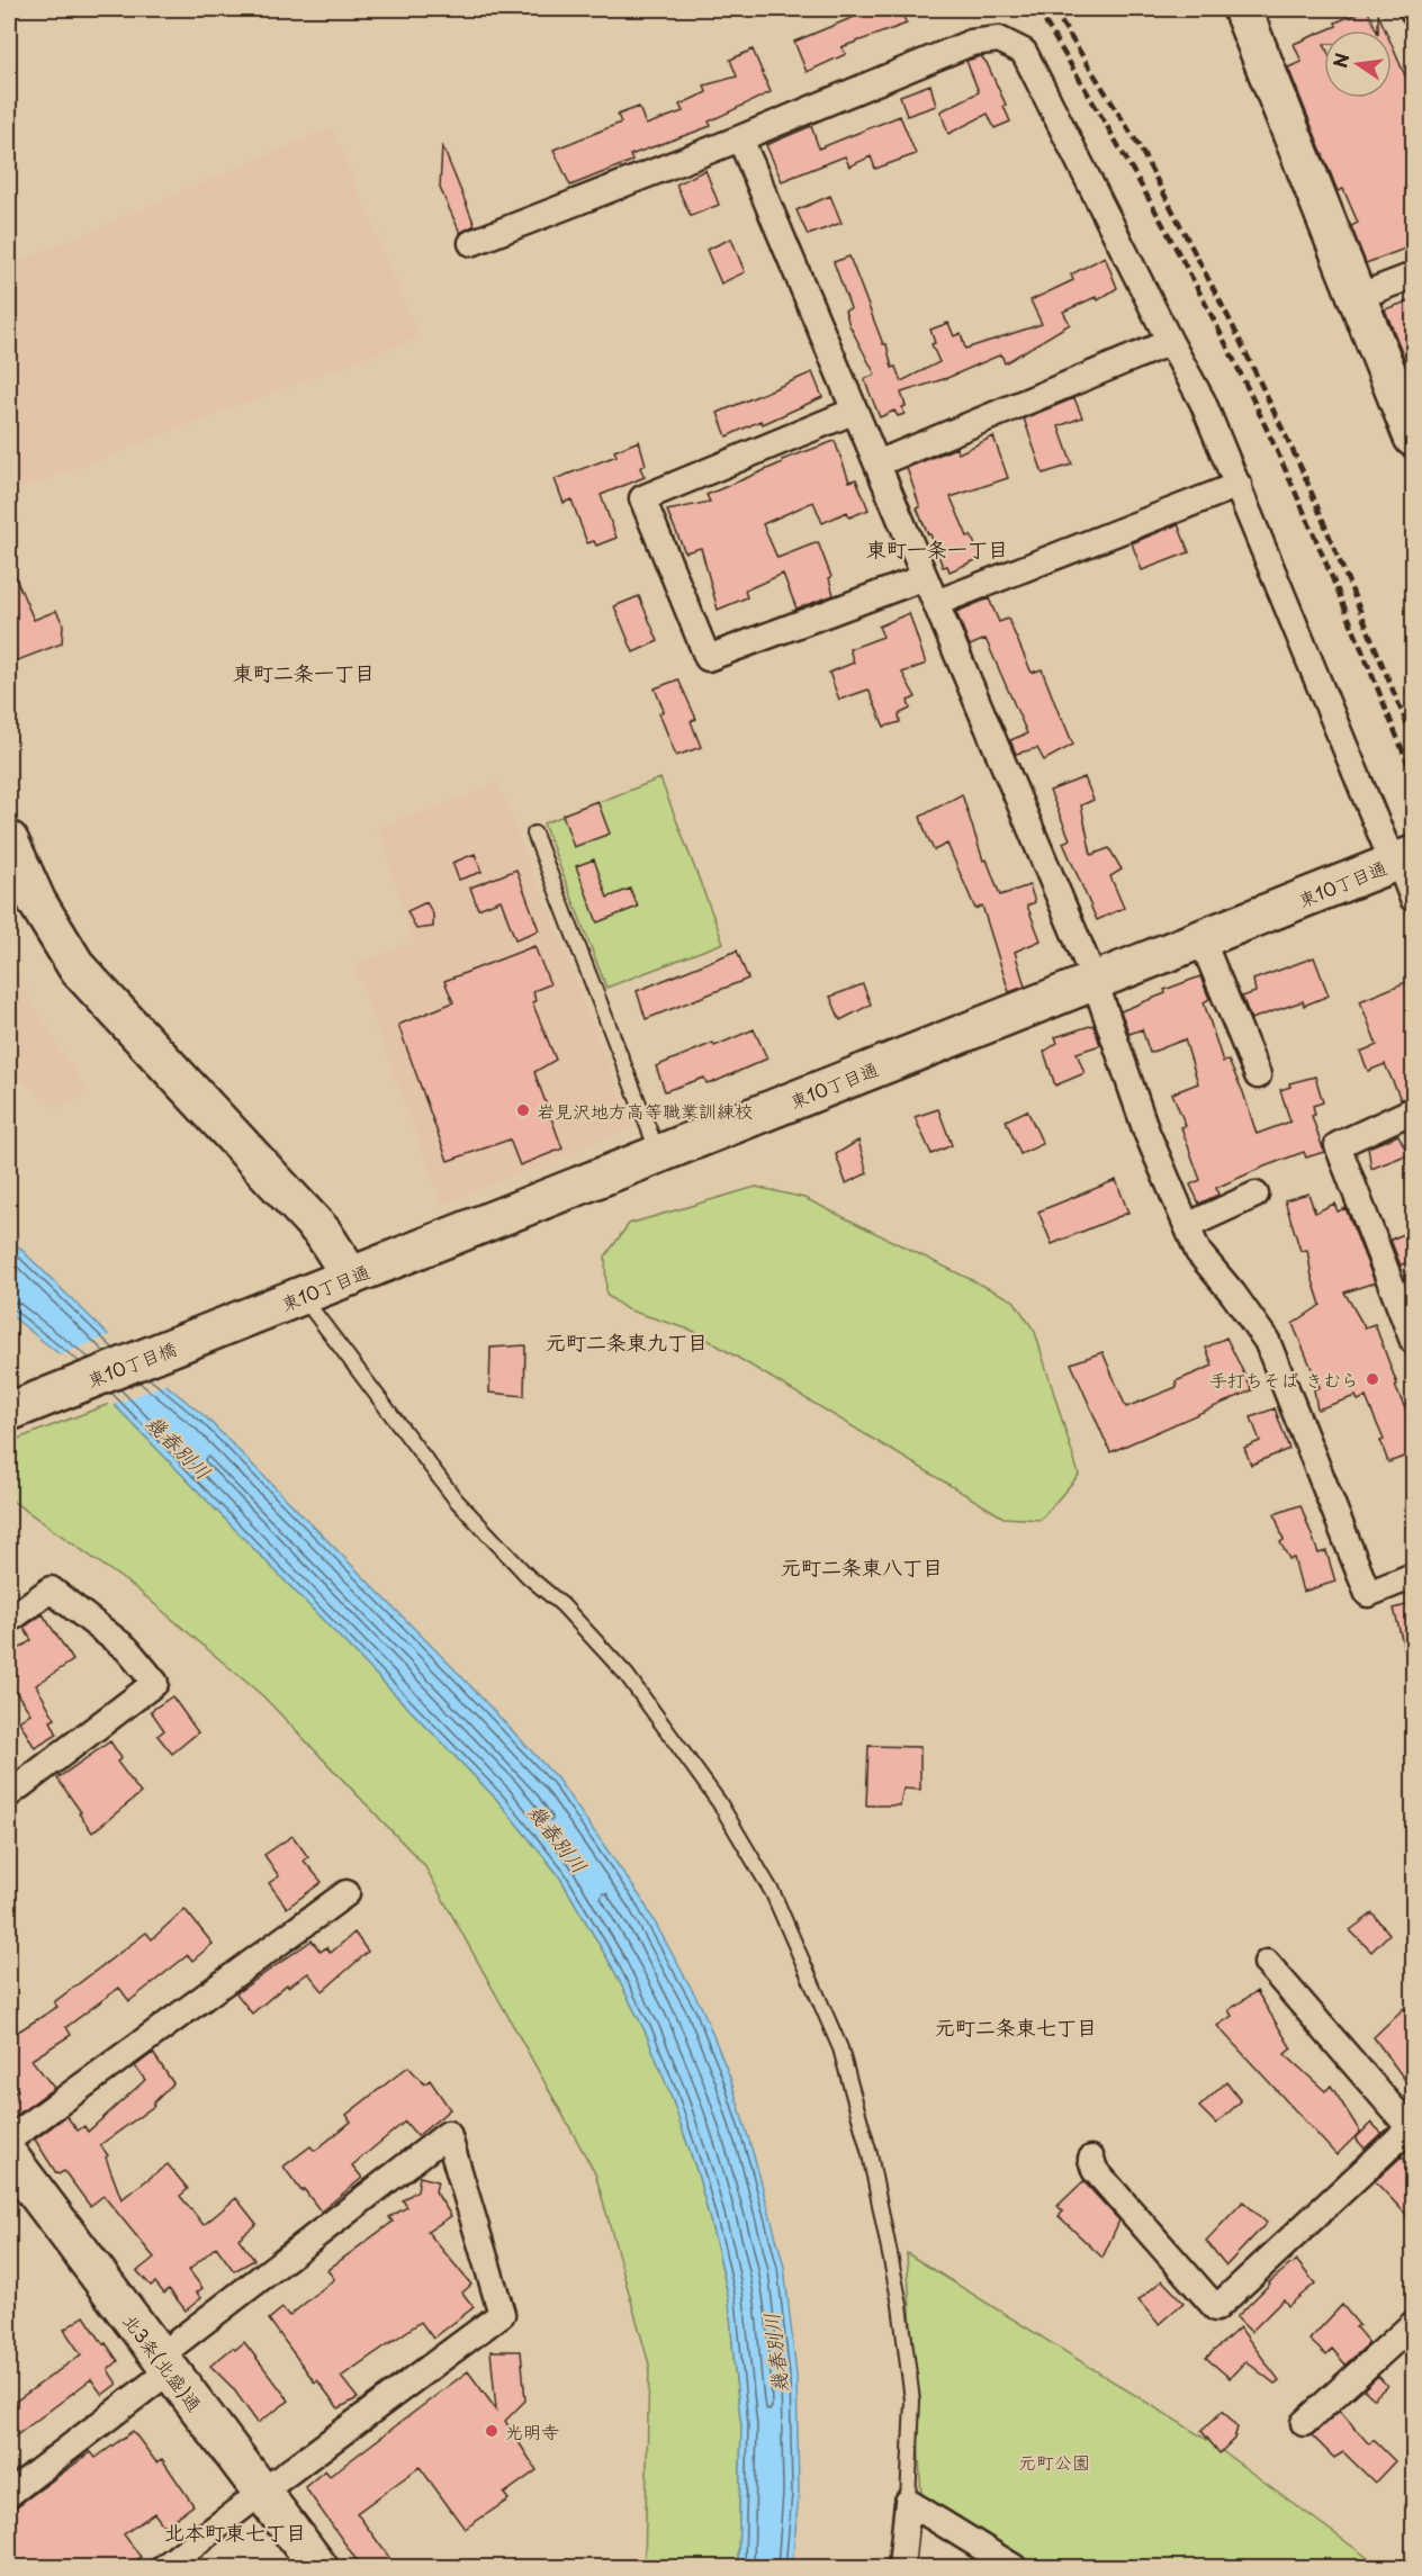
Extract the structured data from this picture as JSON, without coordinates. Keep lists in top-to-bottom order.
{
  "streets": {
    "street": ["東10丁目通", "東10丁目橋", "北3条(北盛)通"]
  },
  "crossings": [
    ["東10丁目通", "東10丁目橋"]
  ],
  "districts": [
    "東町一条一丁目",
    "東町二条一丁目",
    "元町二条東九丁目",
    "元町二条東八丁目",
    "元町二条東七丁目",
    "北本町東七丁目"
  ],
  "water": ["幾春別川"],
  "parks": ["元町公園"],
  "places": ["岩見沢地方高等職業訓練校", "手打ちそば きむら", "光明寺"],
  "north": "left"
}
